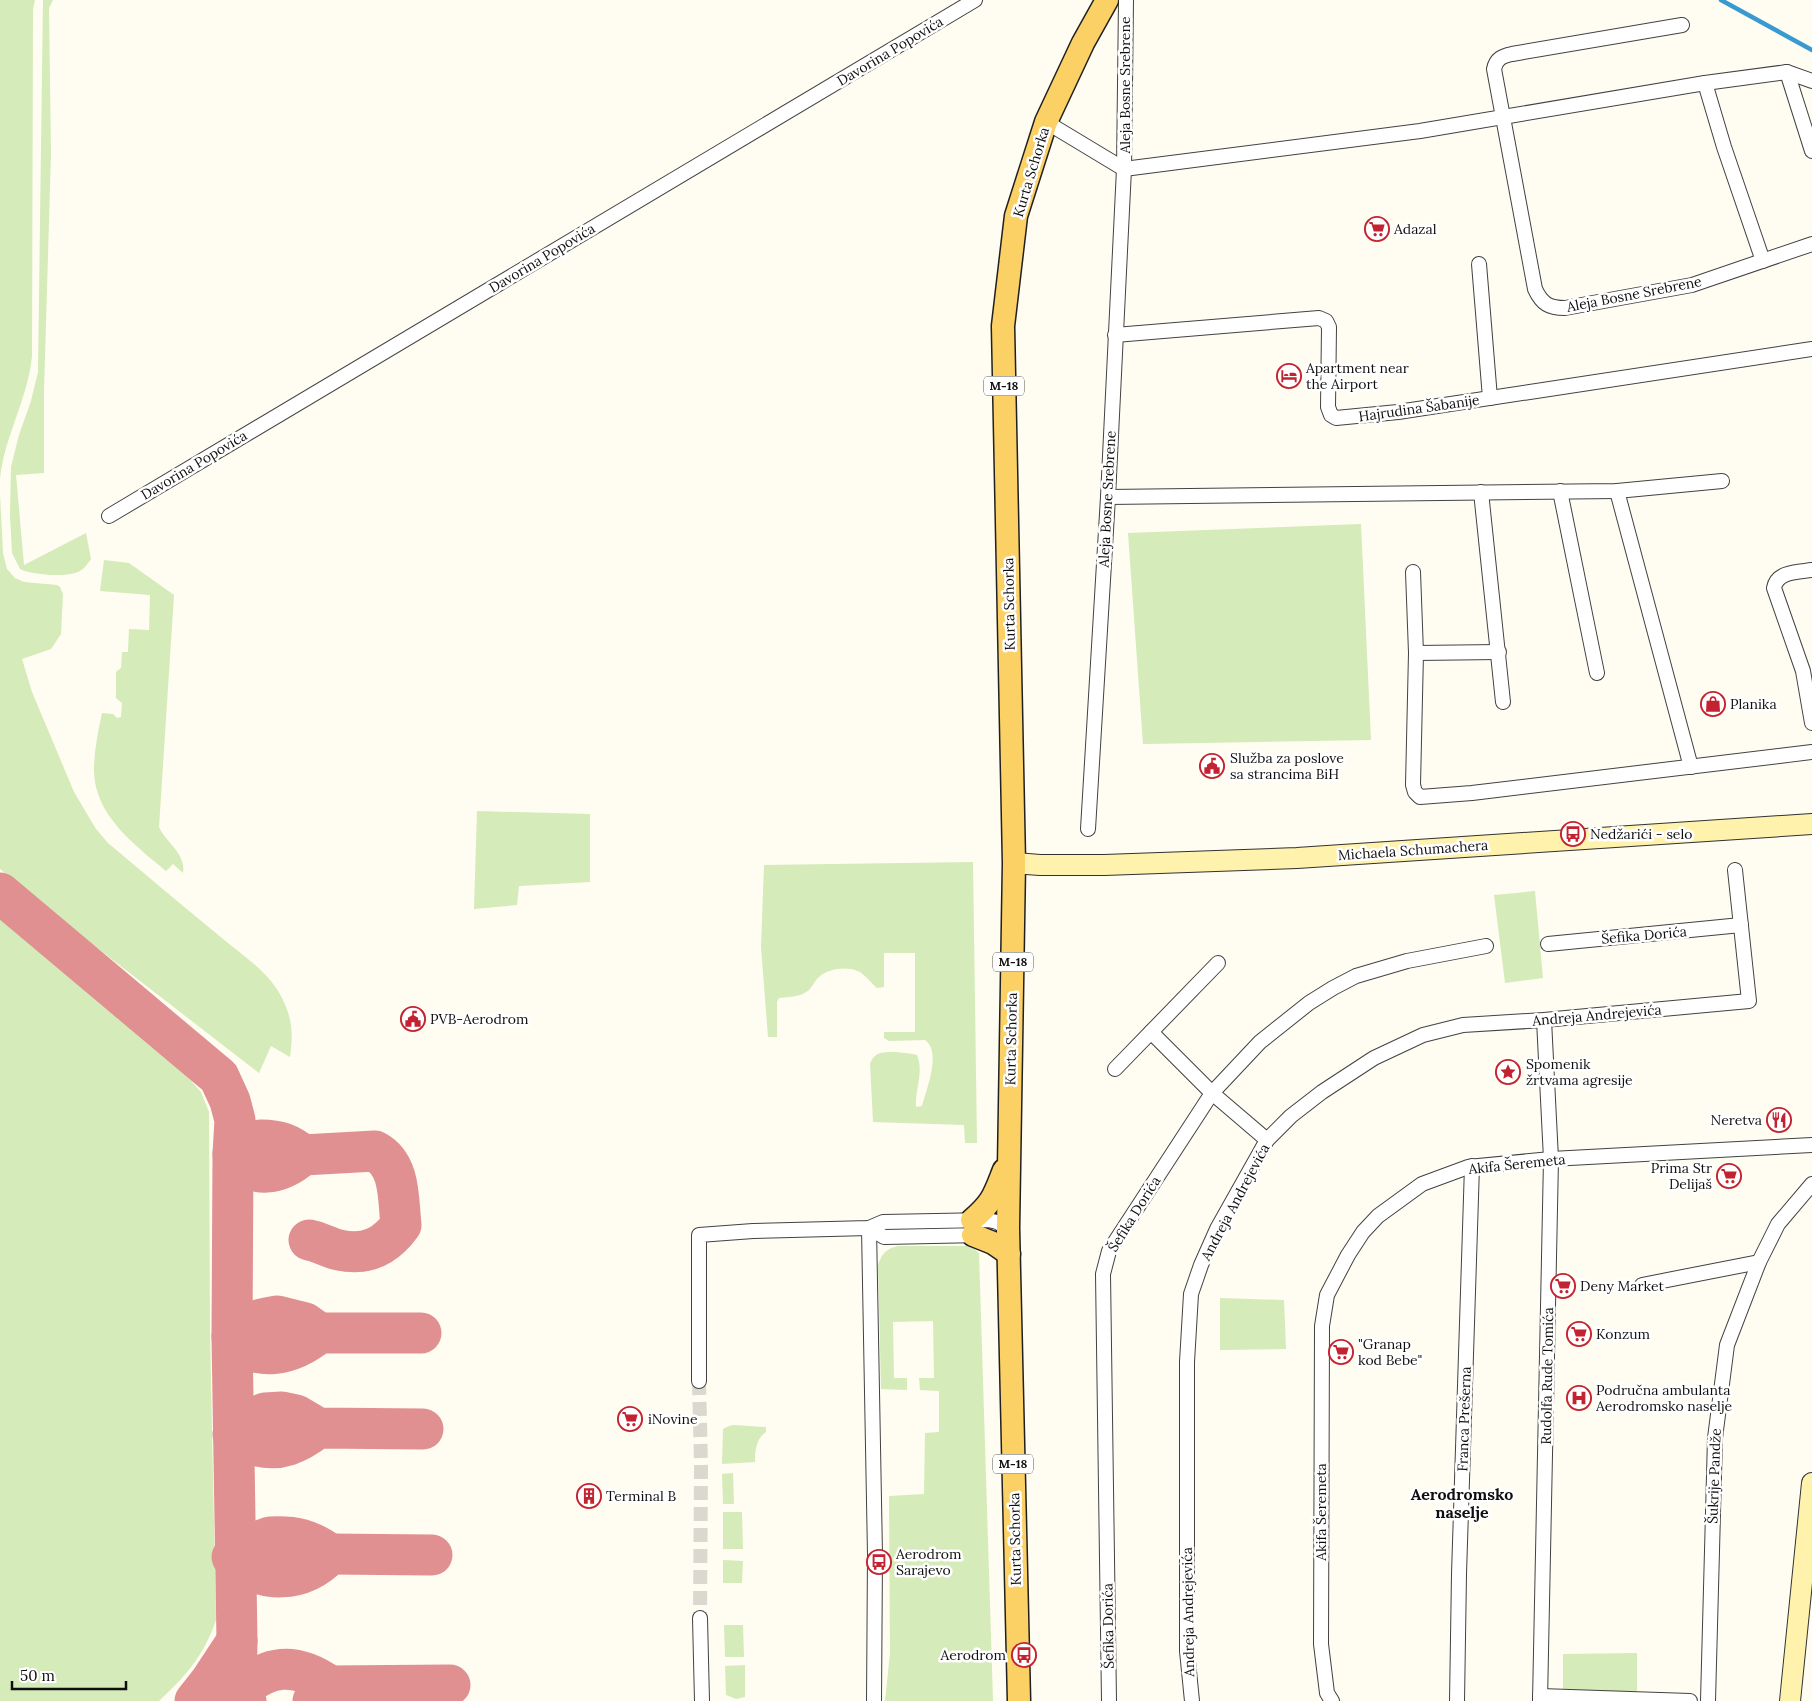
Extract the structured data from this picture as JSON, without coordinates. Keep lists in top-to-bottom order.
{
  "streets": {
    "main road": ["Kurta Schorka", "M-18", "Michaela Schumachera"],
    "street": [
      "Davorina Popovića",
      "Aleja Bosne Srebrene",
      "Hajrudina Šabanije",
      "Šefika Dorića",
      "Andreja Andrejevića",
      "Akifa Šeremeta",
      "Rudolfa Rude Tomića",
      "Franca Prešerna",
      "Šukrije Pandže"
    ]
  },
  "crossings": [
    ["Aleja Bosne Srebrene", "Kurta Schorka"],
    ["Aleja Bosne Srebrene", "Hajrudina Šabanije"],
    ["Kurta Schorka", "Michaela Schumachera"],
    ["Šefika Dorića", "Andreja Andrejevića"],
    ["Andreja Andrejevića", "Rudolfa Rude Tomića"],
    ["Akifa Šeremeta", "Rudolfa Rude Tomića"],
    ["Akifa Šeremeta", "Franca Prešerna"]
  ],
  "districts": ["Aerodromsko naselje"],
  "places": {
    "supermarket": [
      "Adazal",
      "Prima Str Delijaš",
      "Deny Market",
      "Konzum",
      "\"Granap kod Bebe\"",
      "iNovine"
    ],
    "hotel": ["Apartment near the Airport"],
    "shop": ["Planika"],
    "public building": ["Služba za poslove sa strancima BiH", "PVB-Aerodrom"],
    "bus stop": ["Nedžarići - selo", "Aerodrom Sarajevo", "Aerodrom"],
    "place": ["Spomenik žrtvama agresije"],
    "restaurant": ["Neretva"],
    "hospital": ["Područna ambulanta Aerodromsko naselje"],
    "building": ["Terminal B"]
  },
  "scale_bar": "50 m"
}
